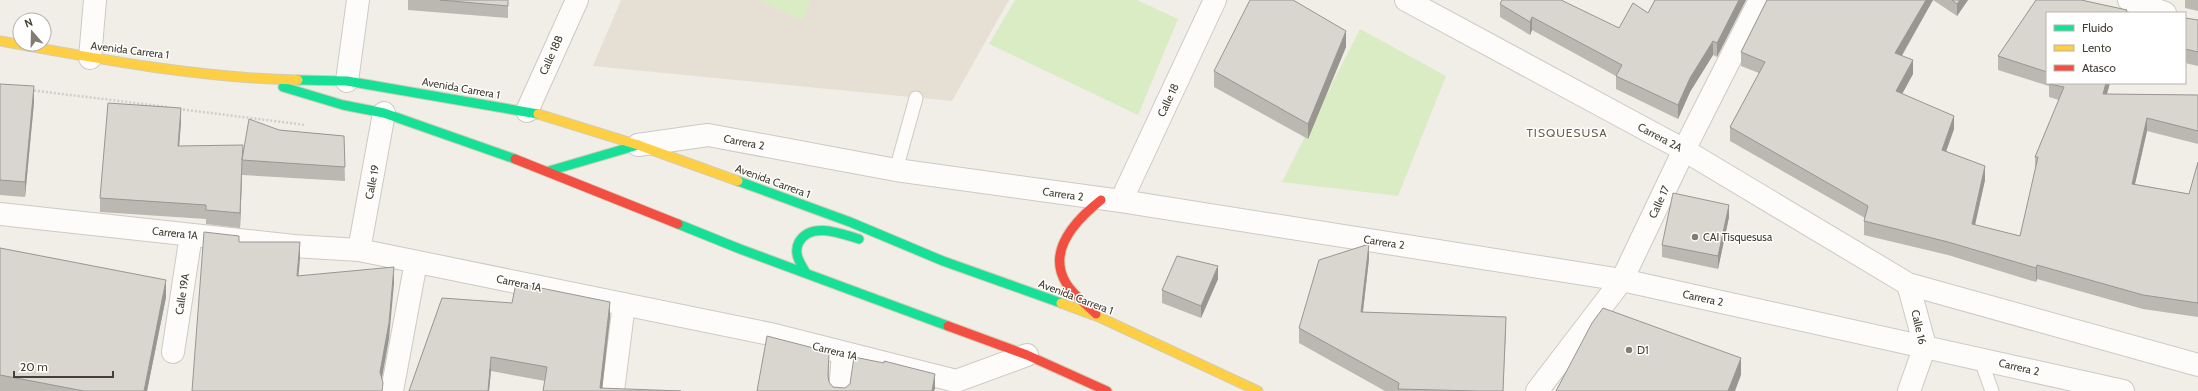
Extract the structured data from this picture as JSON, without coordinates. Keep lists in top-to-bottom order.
{
  "streets": {
    "main road": ["Avenida Carrera 1"],
    "street": [
      "Calle 18B",
      "Calle 18",
      "Carrera 2A",
      "Carrera 2",
      "Calle 19",
      "Calle 17",
      "Carrera 1A",
      "Calle 19A",
      "Calle 16"
    ]
  },
  "crossings": [
    ["Avenida Carrera 1", "Calle 18B"],
    ["Avenida Carrera 1", "Carrera 2"],
    ["Avenida Carrera 1", "Calle 19"],
    ["Avenida Carrera 1", "Carrera 1A"],
    ["Calle 18", "Carrera 2"],
    ["Carrera 2A", "Calle 17"],
    ["Carrera 2A", "Calle 16"],
    ["Carrera 2", "Calle 17"],
    ["Carrera 2", "Calle 16"],
    ["Calle 19", "Carrera 1A"],
    ["Carrera 1A", "Calle 19A"]
  ],
  "districts": ["TISQUESUSA"],
  "places": ["CAI Tisquesusa", "D1"],
  "legend": ["Fluido", "Lento", "Atasco"],
  "scale_bar": "20 m",
  "north": "top"
}
